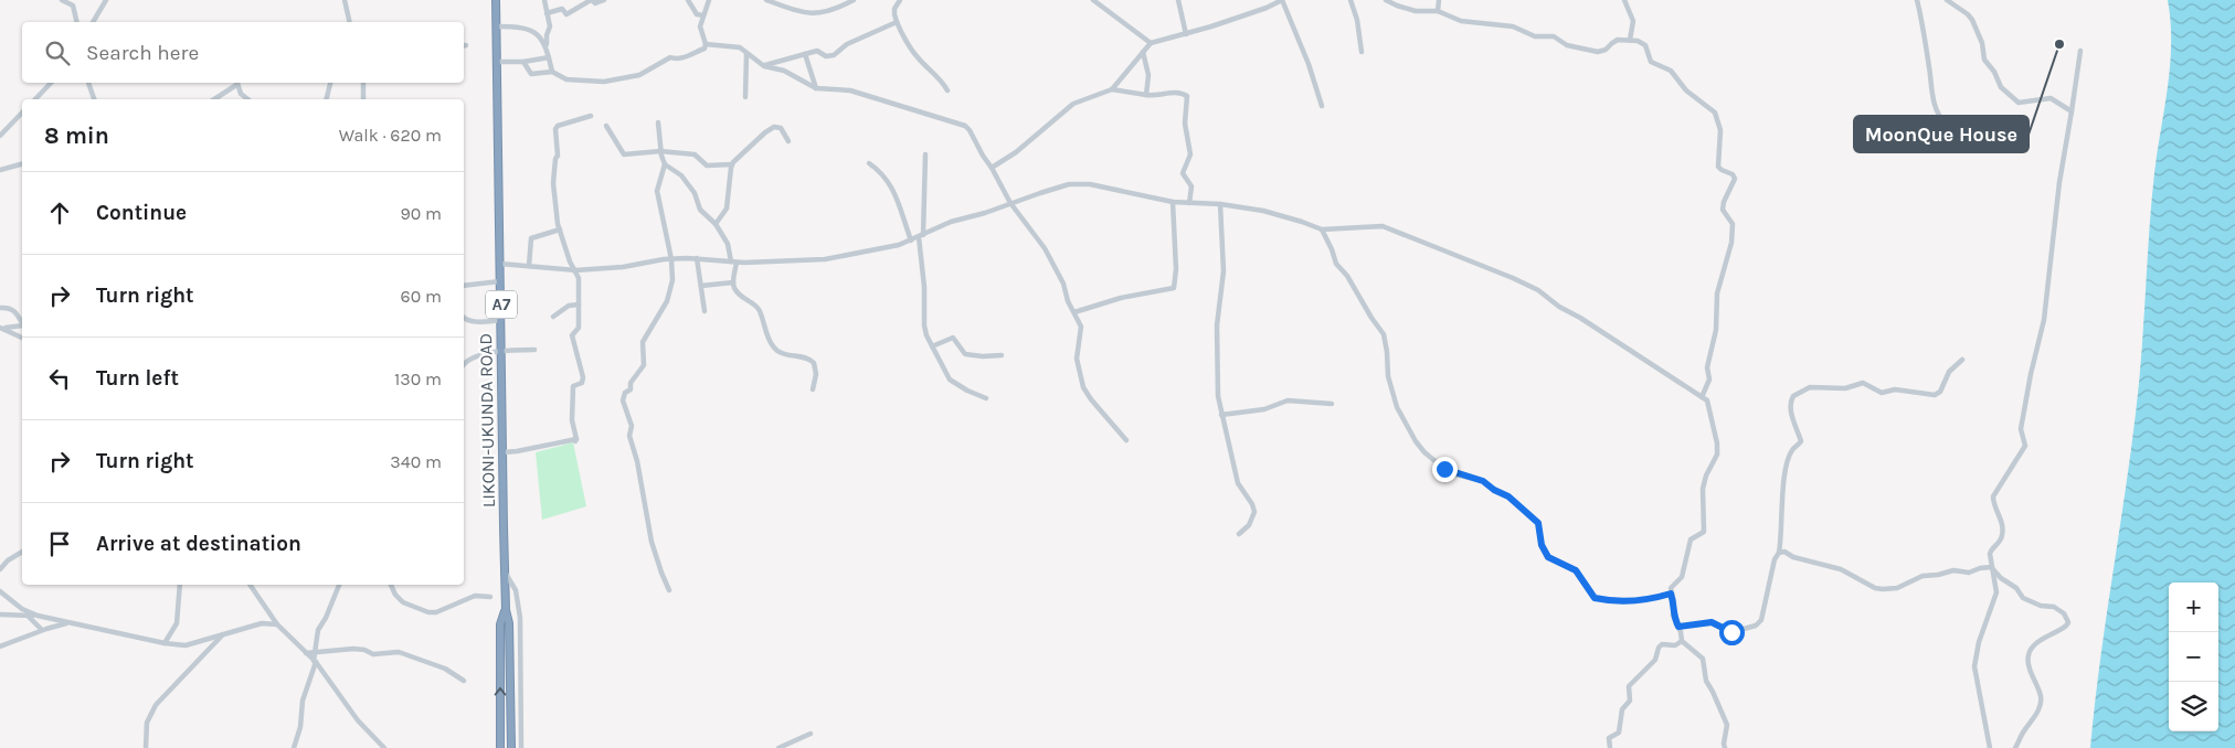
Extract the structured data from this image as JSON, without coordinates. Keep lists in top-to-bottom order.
{
  "streets": {
    "highway": ["A7", "LIKONI-UKUNDA ROAD"]
  },
  "places": ["MoonQue House"],
  "page": {
    "search": "Search here",
    "heading": ["8 min", "Walk · 620 m"],
    "list": [
      ["Continue", "90 m"],
      ["Turn right", "60 m"],
      ["Turn left", "130 m"],
      ["Turn right", "340 m"],
      "Arrive at destination"
    ],
    "map_buttons": ["+", "−"]
  }
}
